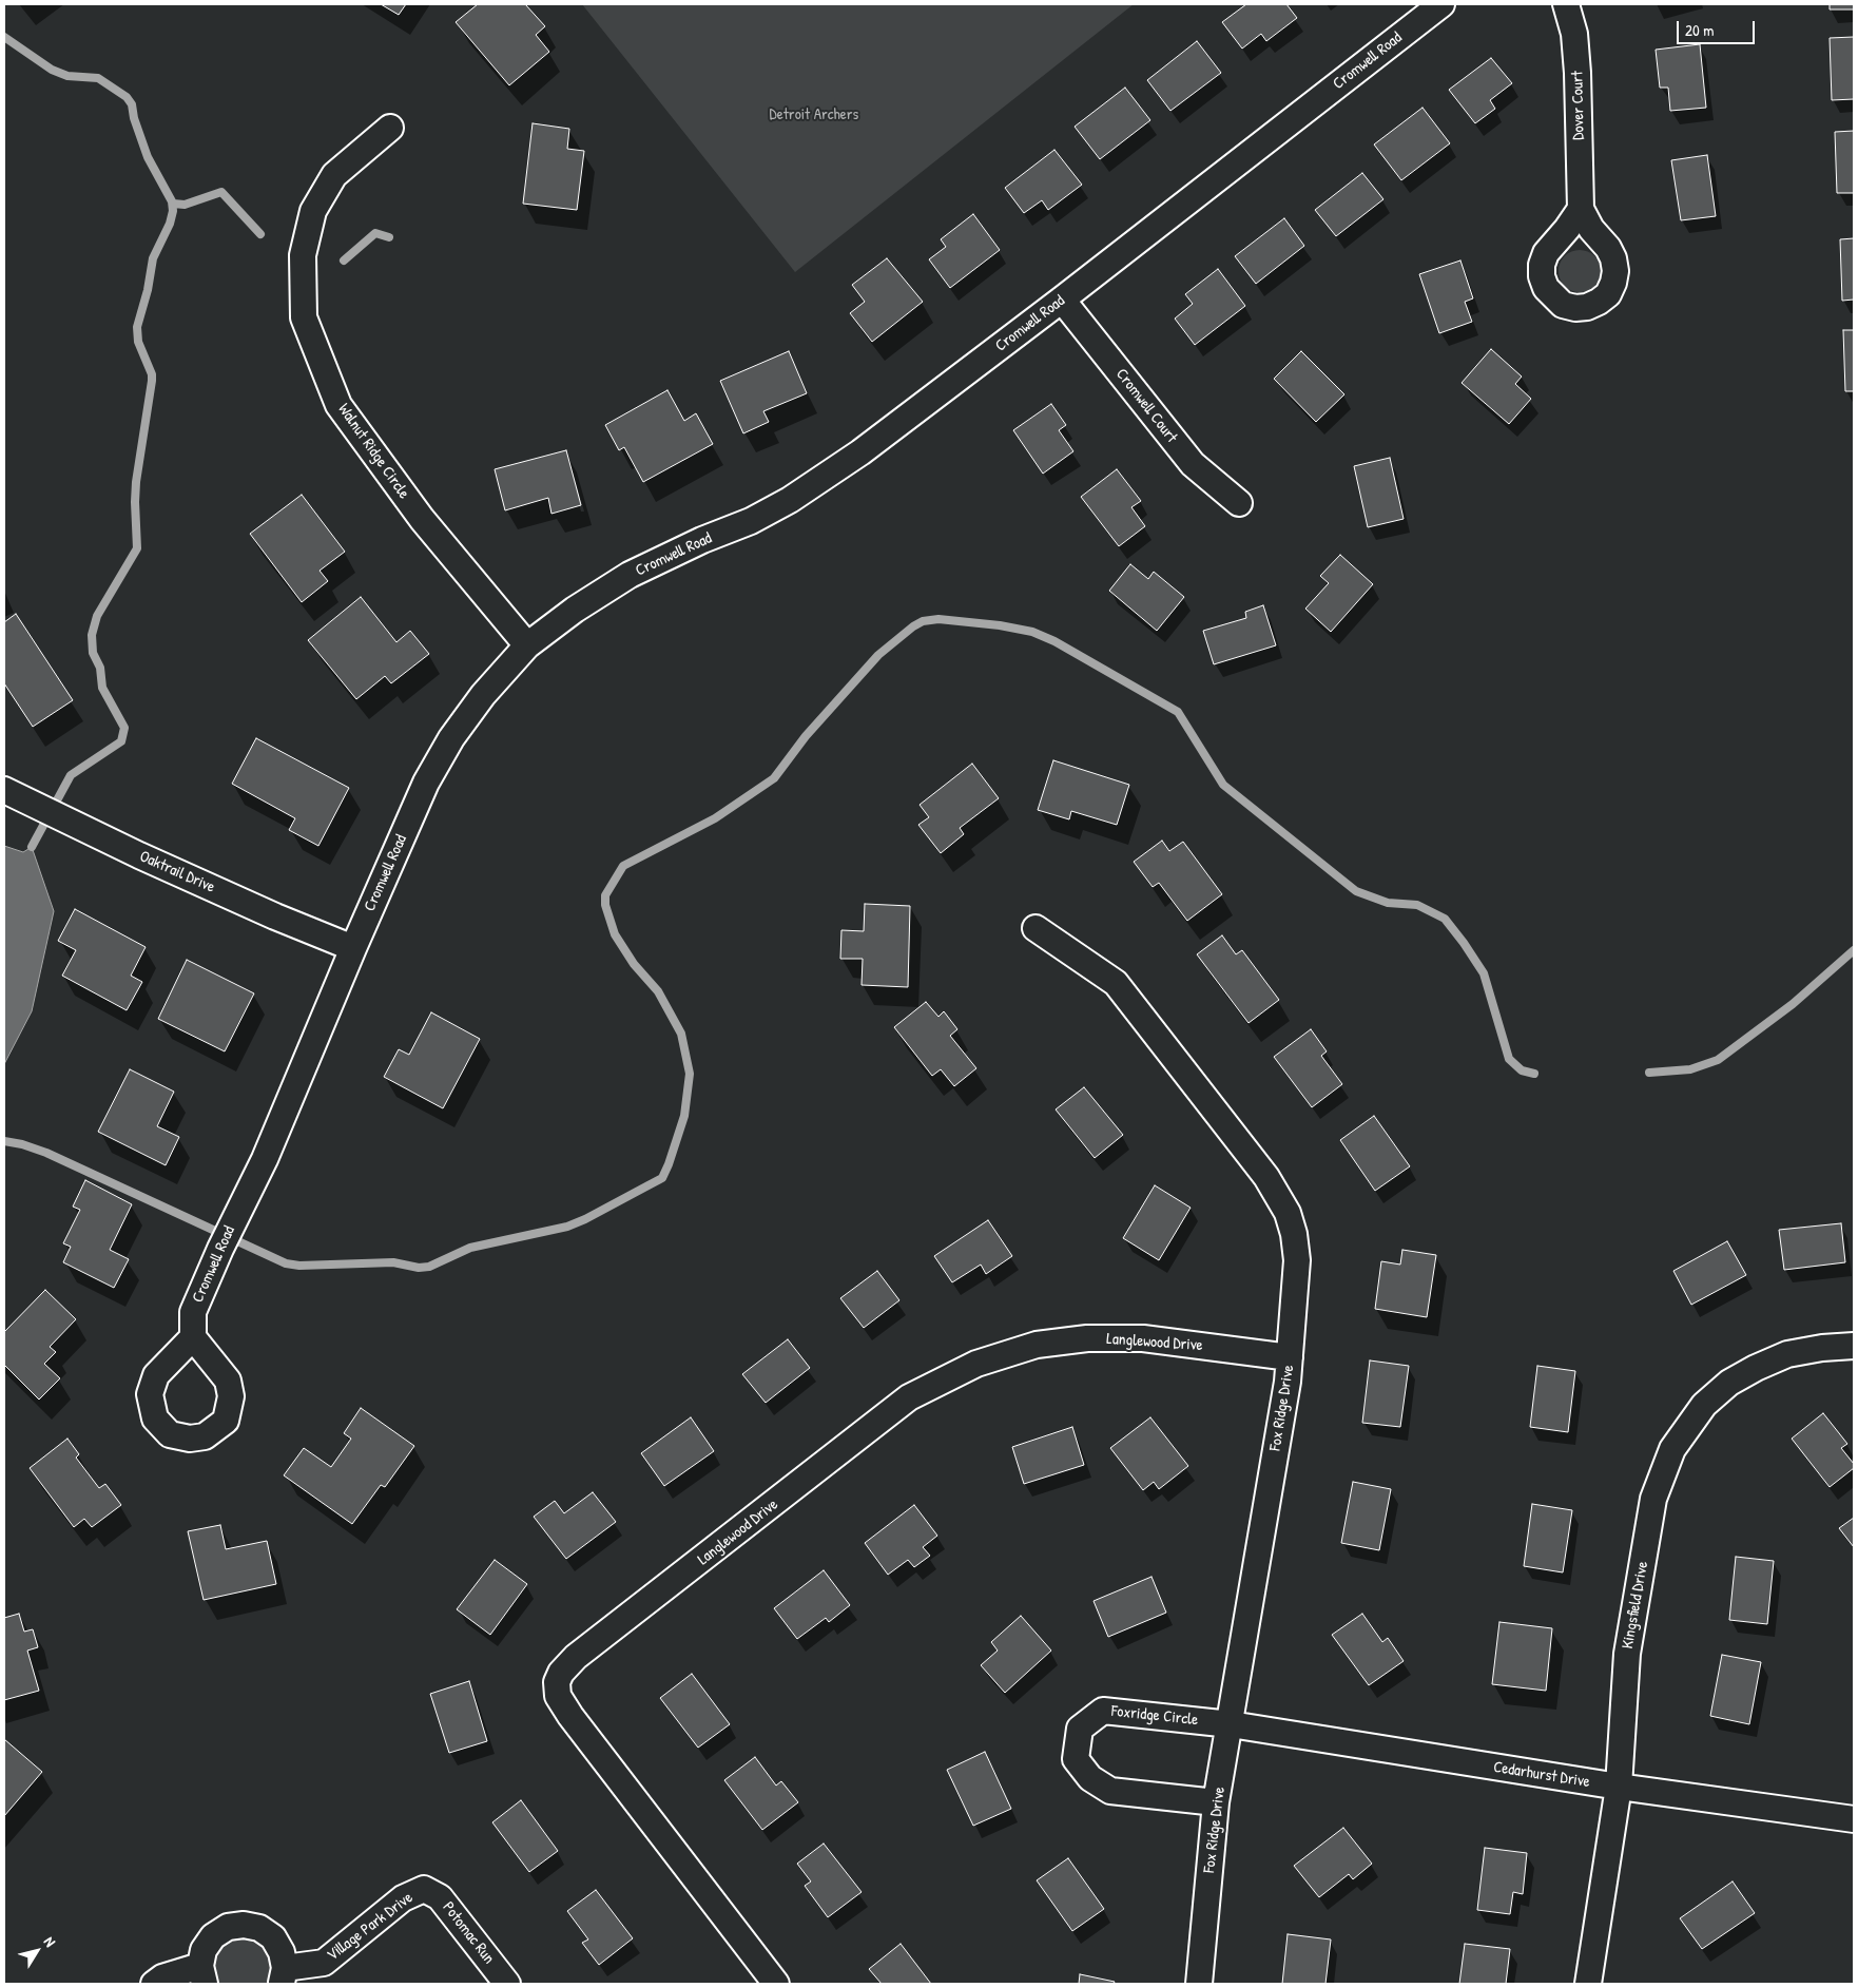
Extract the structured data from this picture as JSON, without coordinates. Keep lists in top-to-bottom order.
{
  "streets": {
    "street": [
      "Cromwell Road",
      "Dover Court",
      "Cromwell Court",
      "Walnut Ridge Circle",
      "Oaktrail Drive",
      "Langlewood Drive",
      "Fox Ridge Drive",
      "Kingsfield Drive",
      "Foxridge Circle",
      "Cedarhurst Drive",
      "Village Park Drive",
      "Potomac Run"
    ]
  },
  "crossings": [
    ["Cromwell Road", "Cromwell Court"],
    ["Cromwell Road", "Walnut Ridge Circle"],
    ["Cromwell Road", "Oaktrail Drive"],
    ["Langlewood Drive", "Fox Ridge Drive"],
    ["Fox Ridge Drive", "Foxridge Circle"],
    ["Fox Ridge Drive", "Cedarhurst Drive"],
    ["Kingsfield Drive", "Cedarhurst Drive"],
    ["Foxridge Circle", "Cedarhurst Drive"],
    ["Village Park Drive", "Potomac Run"]
  ],
  "parks": ["Detroit Archers"],
  "scale_bar": "20 m",
  "north": "top right"
}
